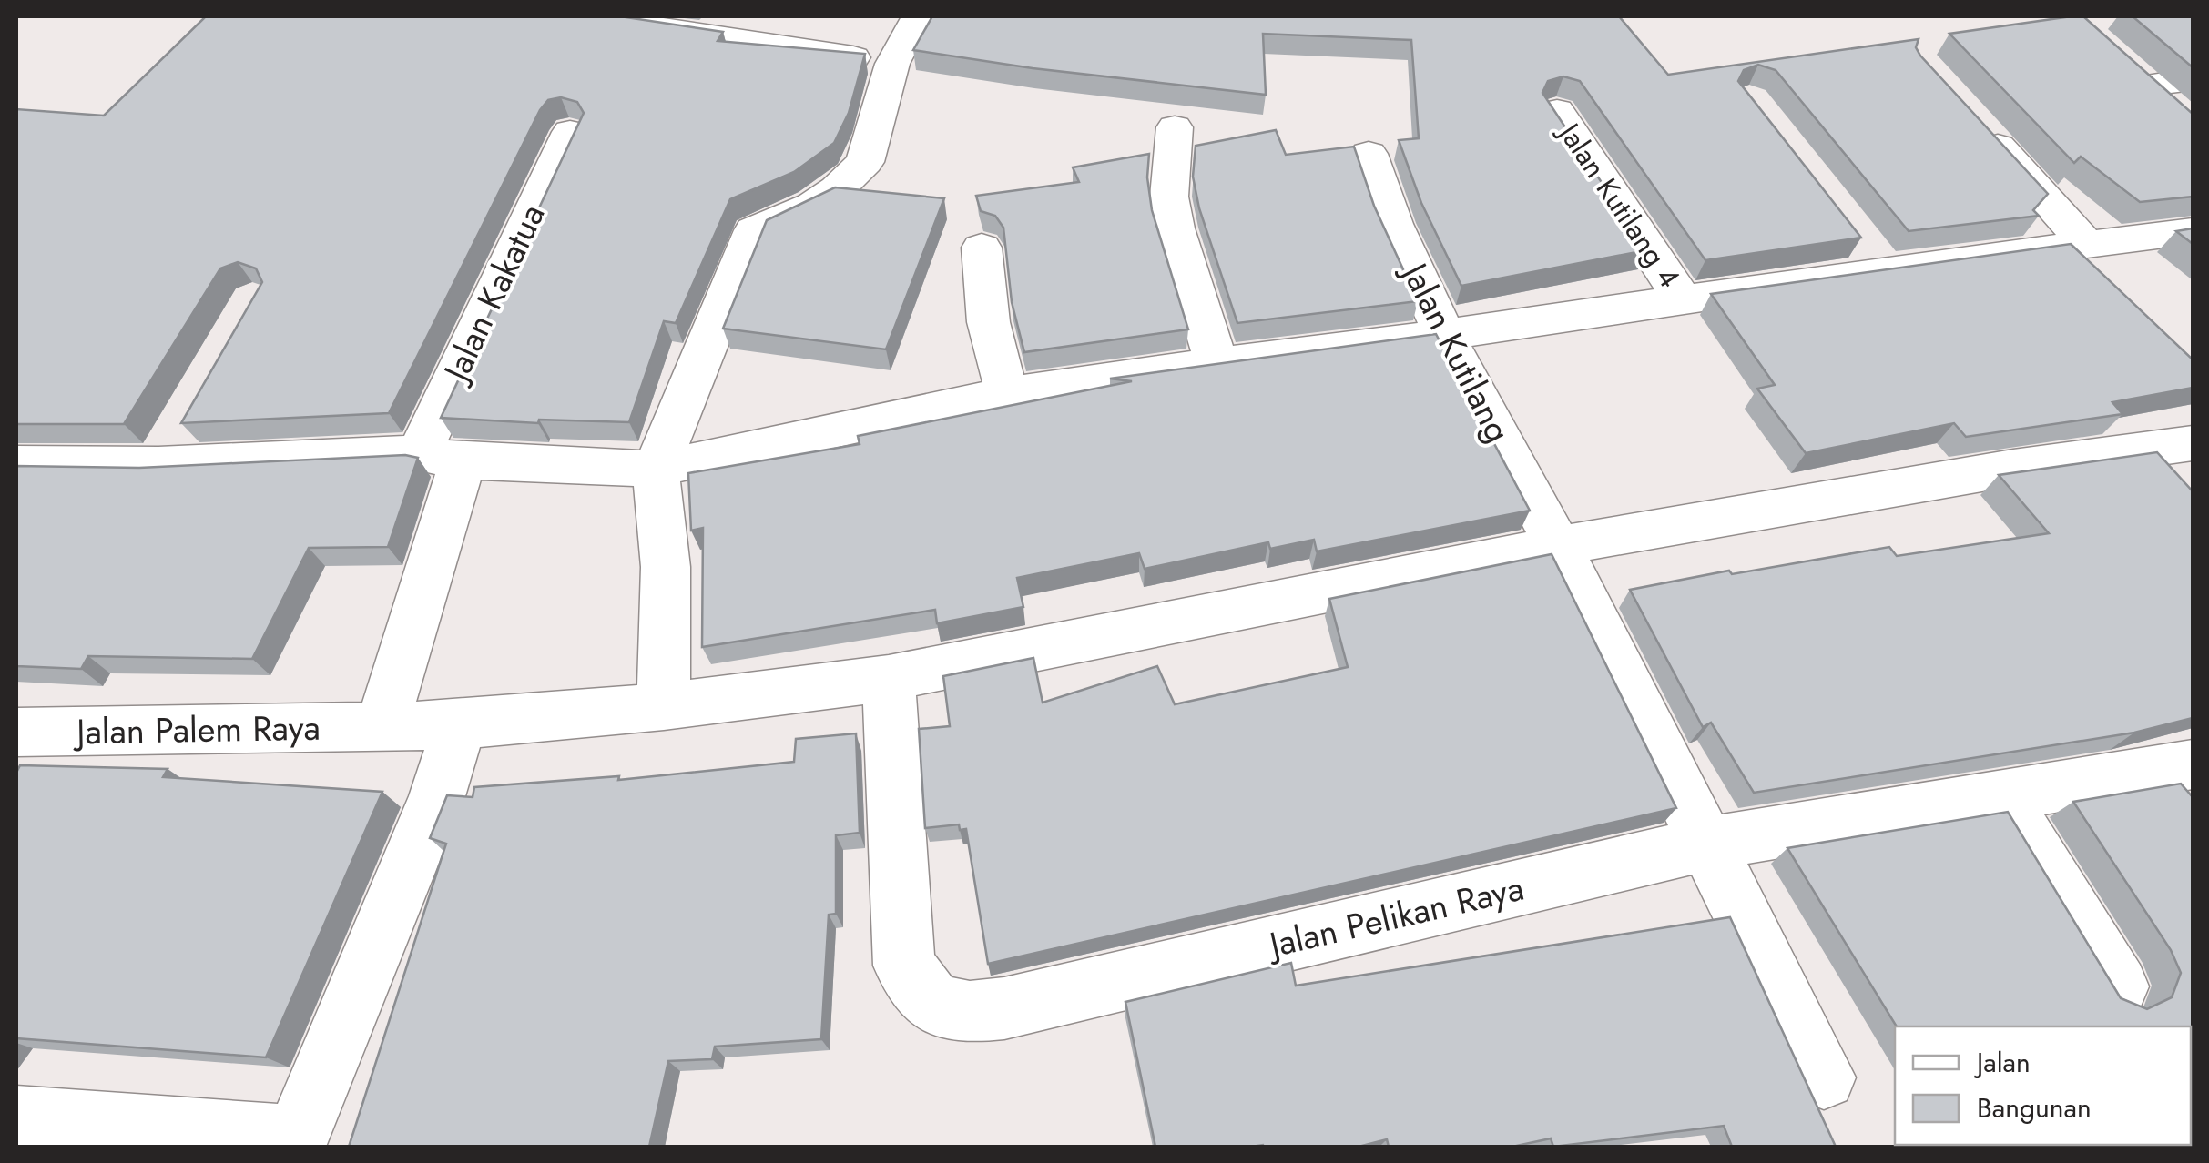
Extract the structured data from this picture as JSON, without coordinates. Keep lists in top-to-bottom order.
{
  "streets": {
    "street": [
      "Jalan Kutilang 4",
      "Jalan Kakatua",
      "Jalan Kutilang",
      "Jalan Palem Raya",
      "Jalan Pelikan Raya"
    ]
  },
  "crossings": [
    ["Jalan Kakatua", "Jalan Palem Raya"],
    ["Jalan Kutilang", "Jalan Palem Raya"],
    ["Jalan Kutilang", "Jalan Pelikan Raya"],
    ["Jalan Palem Raya", "Jalan Pelikan Raya"]
  ],
  "legend": ["Jalan", "Bangunan"]
}
